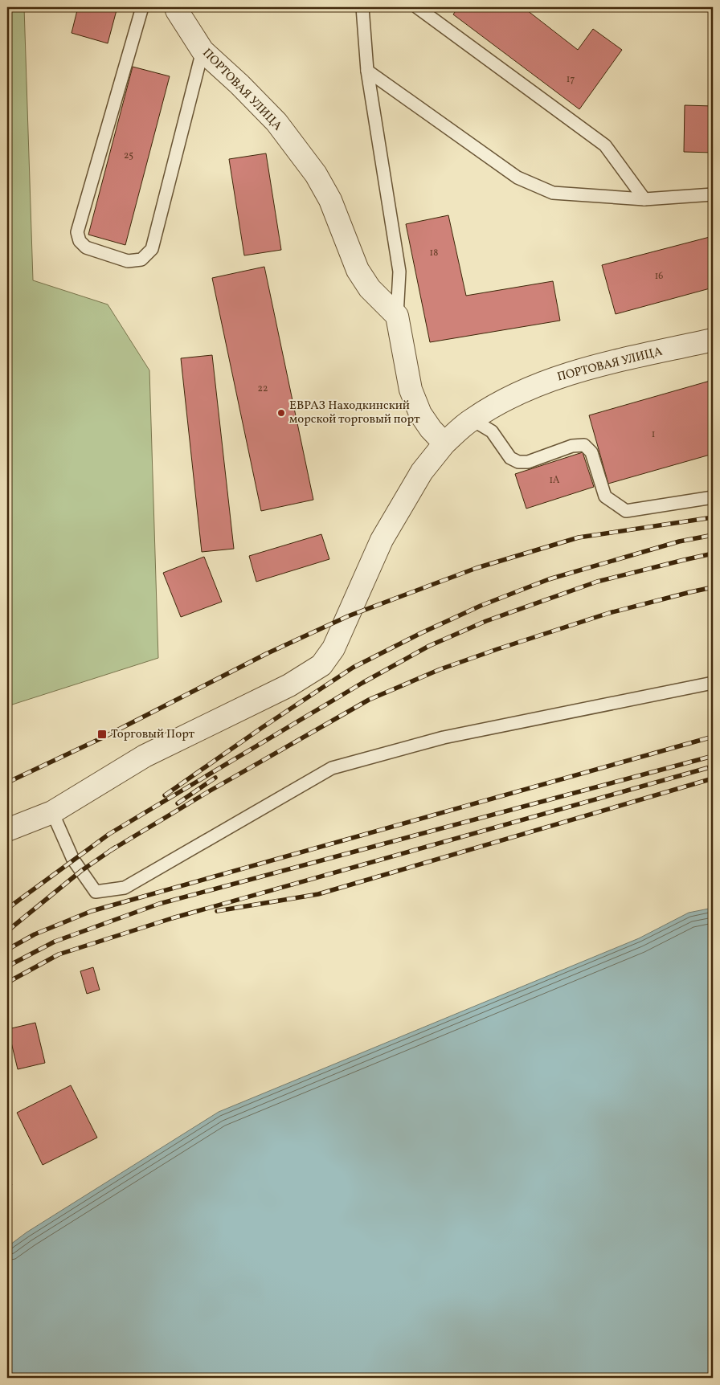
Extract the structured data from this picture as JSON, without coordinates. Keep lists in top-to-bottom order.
{
  "streets": {
    "street": ["ПОРТОВАЯ УЛИЦА"]
  },
  "places": {
    "other": ["ЕВРАЗ Находкинский морской торговый порт"],
    "transit": ["Торговый Порт"]
  },
  "house_numbers": [
    "17",
    "25",
    "18",
    "16",
    "22",
    "1",
    "1А"
  ]
}
